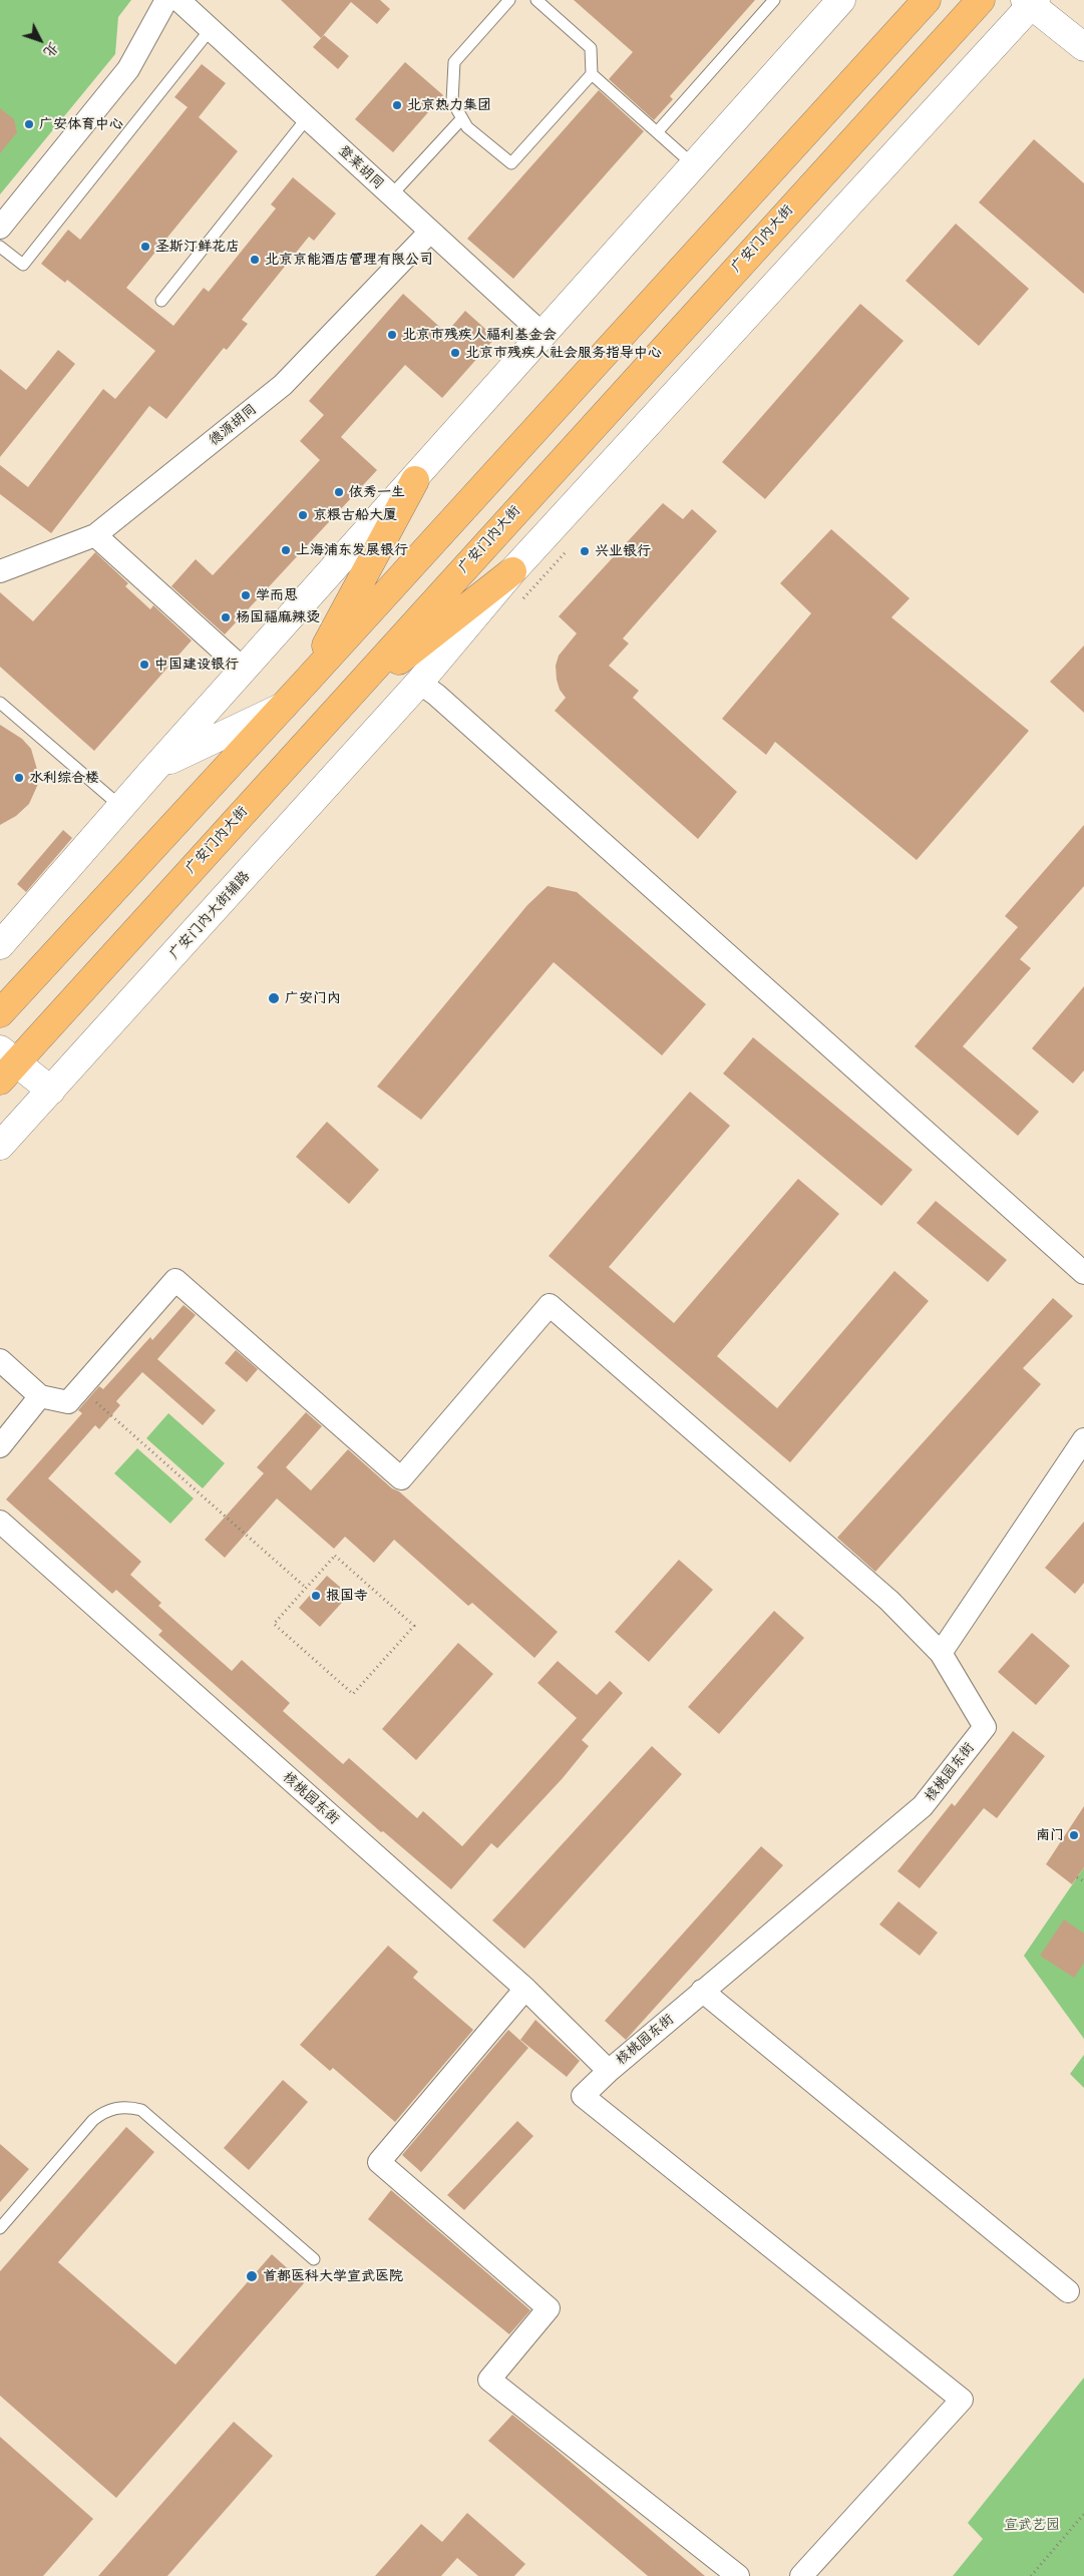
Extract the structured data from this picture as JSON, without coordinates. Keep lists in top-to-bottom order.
{
  "streets": {
    "main road": ["广安门内大街"],
    "street": [
      "登莱胡同",
      "德源胡同",
      "广安门内大街辅路",
      "核桃园东街"
    ]
  },
  "crossings": [
    ["登莱胡同", "德源胡同"]
  ],
  "parks": ["宣武艺园"],
  "places": [
    "北京热力集团",
    "广安体育中心",
    "圣斯汀鲜花店",
    "北京京能酒店管理有限公司",
    "北京市残疾人福利基金会",
    "北京市残疾人社会服务指导中心",
    "依秀一生",
    "京粮古船大厦",
    "上海浦东发展银行",
    "兴业银行",
    "学而思",
    "杨国福麻辣烫",
    "中国建设银行",
    "水利综合楼",
    "广安门内",
    "报国寺",
    "南门",
    "首都医科大学宣武医院"
  ],
  "north": "bottom right"
}
